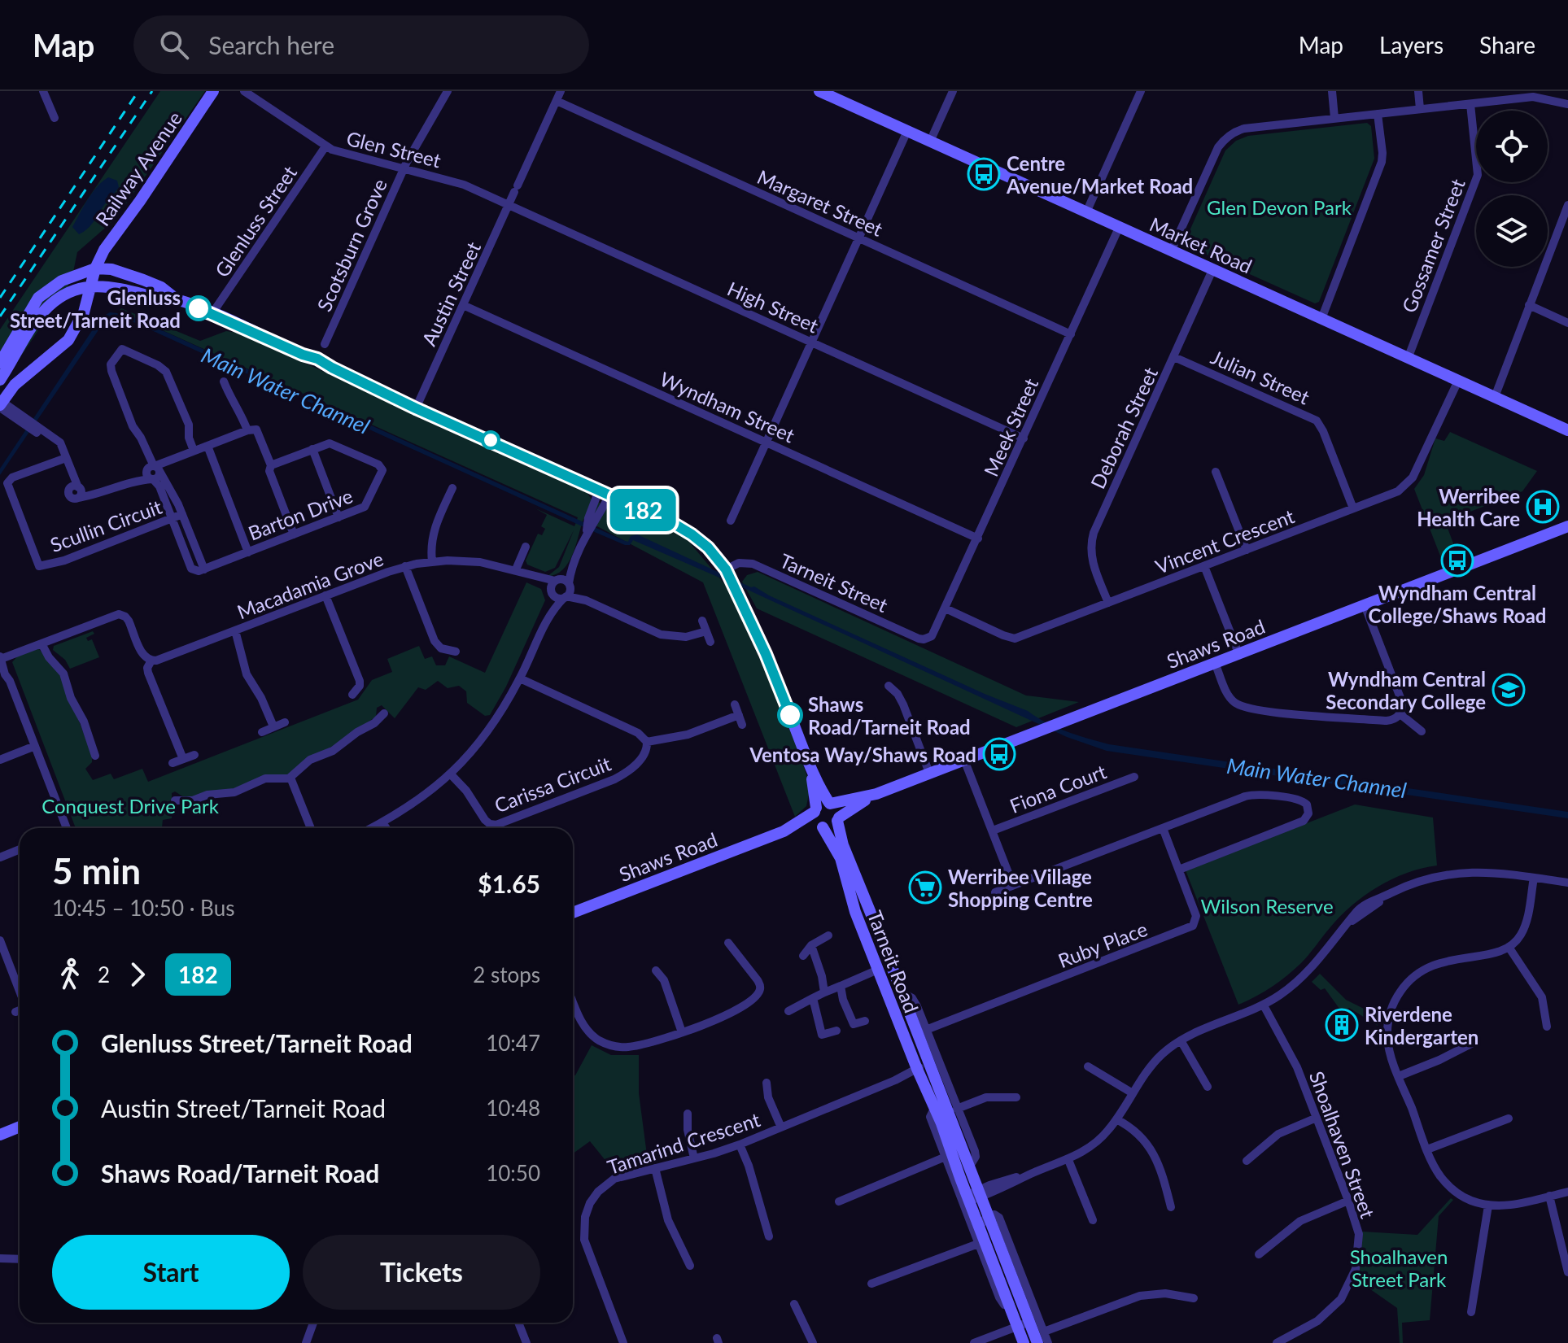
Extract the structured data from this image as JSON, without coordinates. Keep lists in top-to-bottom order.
{
  "streets": {
    "main road": [
      "Railway Avenue",
      "Market Road",
      "Shaws Road",
      "Tarneit Road"
    ],
    "street": [
      "Glen Street",
      "Margaret Street",
      "Glenluss Street",
      "Scotsburn Grove",
      "Gossamer Street",
      "Austin Street",
      "High Street",
      "Julian Street",
      "Wyndham Street",
      "Meek Street",
      "Deborah Street",
      "Barton Drive",
      "Scullin Circuit",
      "Vincent Crescent",
      "Tarneit Street",
      "Macadamia Grove",
      "Carissa Circuit",
      "Fiona Court",
      "Ruby Place",
      "Tamarind Crescent",
      "Shoalhaven Street"
    ]
  },
  "crossings": [
    ["Glen Street", "Glenluss Street"],
    ["Glen Street", "Scotsburn Grove"],
    ["Glen Street", "Austin Street"],
    ["Glen Street", "High Street"],
    ["Margaret Street", "Austin Street"],
    ["Margaret Street", "Meek Street"],
    ["Market Road", "Gossamer Street"],
    ["Market Road", "Meek Street"],
    ["Market Road", "Deborah Street"],
    ["Market Road", "Vincent Crescent"],
    ["Austin Street", "High Street"],
    ["Austin Street", "Wyndham Street"],
    ["High Street", "Meek Street"],
    ["Julian Street", "Deborah Street"],
    ["Julian Street", "Vincent Crescent"],
    ["Wyndham Street", "Meek Street"],
    ["Meek Street", "Vincent Crescent"],
    ["Meek Street", "Tarneit Street"],
    ["Deborah Street", "Vincent Crescent"],
    ["Shaws Road", "Tarneit Road"],
    ["Ruby Place", "Tarneit Road"],
    ["Tarneit Road", "Tamarind Crescent"]
  ],
  "water": ["Main Water Channel"],
  "parks": [
    "Glen Devon Park",
    "Conquest Drive Park",
    "Wilson Reserve",
    "Shoalhaven Street Park"
  ],
  "places": {
    "bus stop": ["Centre Avenue/Market Road", "Wyndham Central College/Shaws Road", "Ventosa Way/Shaws Road"],
    "other": ["Glenluss Street/Tarneit Road", "Shaws Road/Tarneit Road"],
    "hospital": ["Werribee Health Care"],
    "school or university": ["Wyndham Central Secondary College"],
    "supermarket": ["Werribee Village Shopping Centre"],
    "building": ["Riverdene Kindergarten"]
  },
  "lines": ["bus line 182"],
  "page": {
    "header": "Map",
    "search": "Search here",
    "nav": ["Map", "Layers", "Share"],
    "on_map": "182",
    "heading": ["5 min", "10:45 – 10:50 · Bus", "$1.65"],
    "legs": ["2", "182", "2 stops"],
    "list": [
      {
        "name": "Glenluss Street/Tarneit Road",
        "value": "10:47"
      },
      {
        "name": "Austin Street/Tarneit Road",
        "value": "10:48"
      },
      {
        "name": "Shaws Road/Tarneit Road",
        "value": "10:50"
      }
    ],
    "buttons": ["Start", "Tickets"]
  }
}
